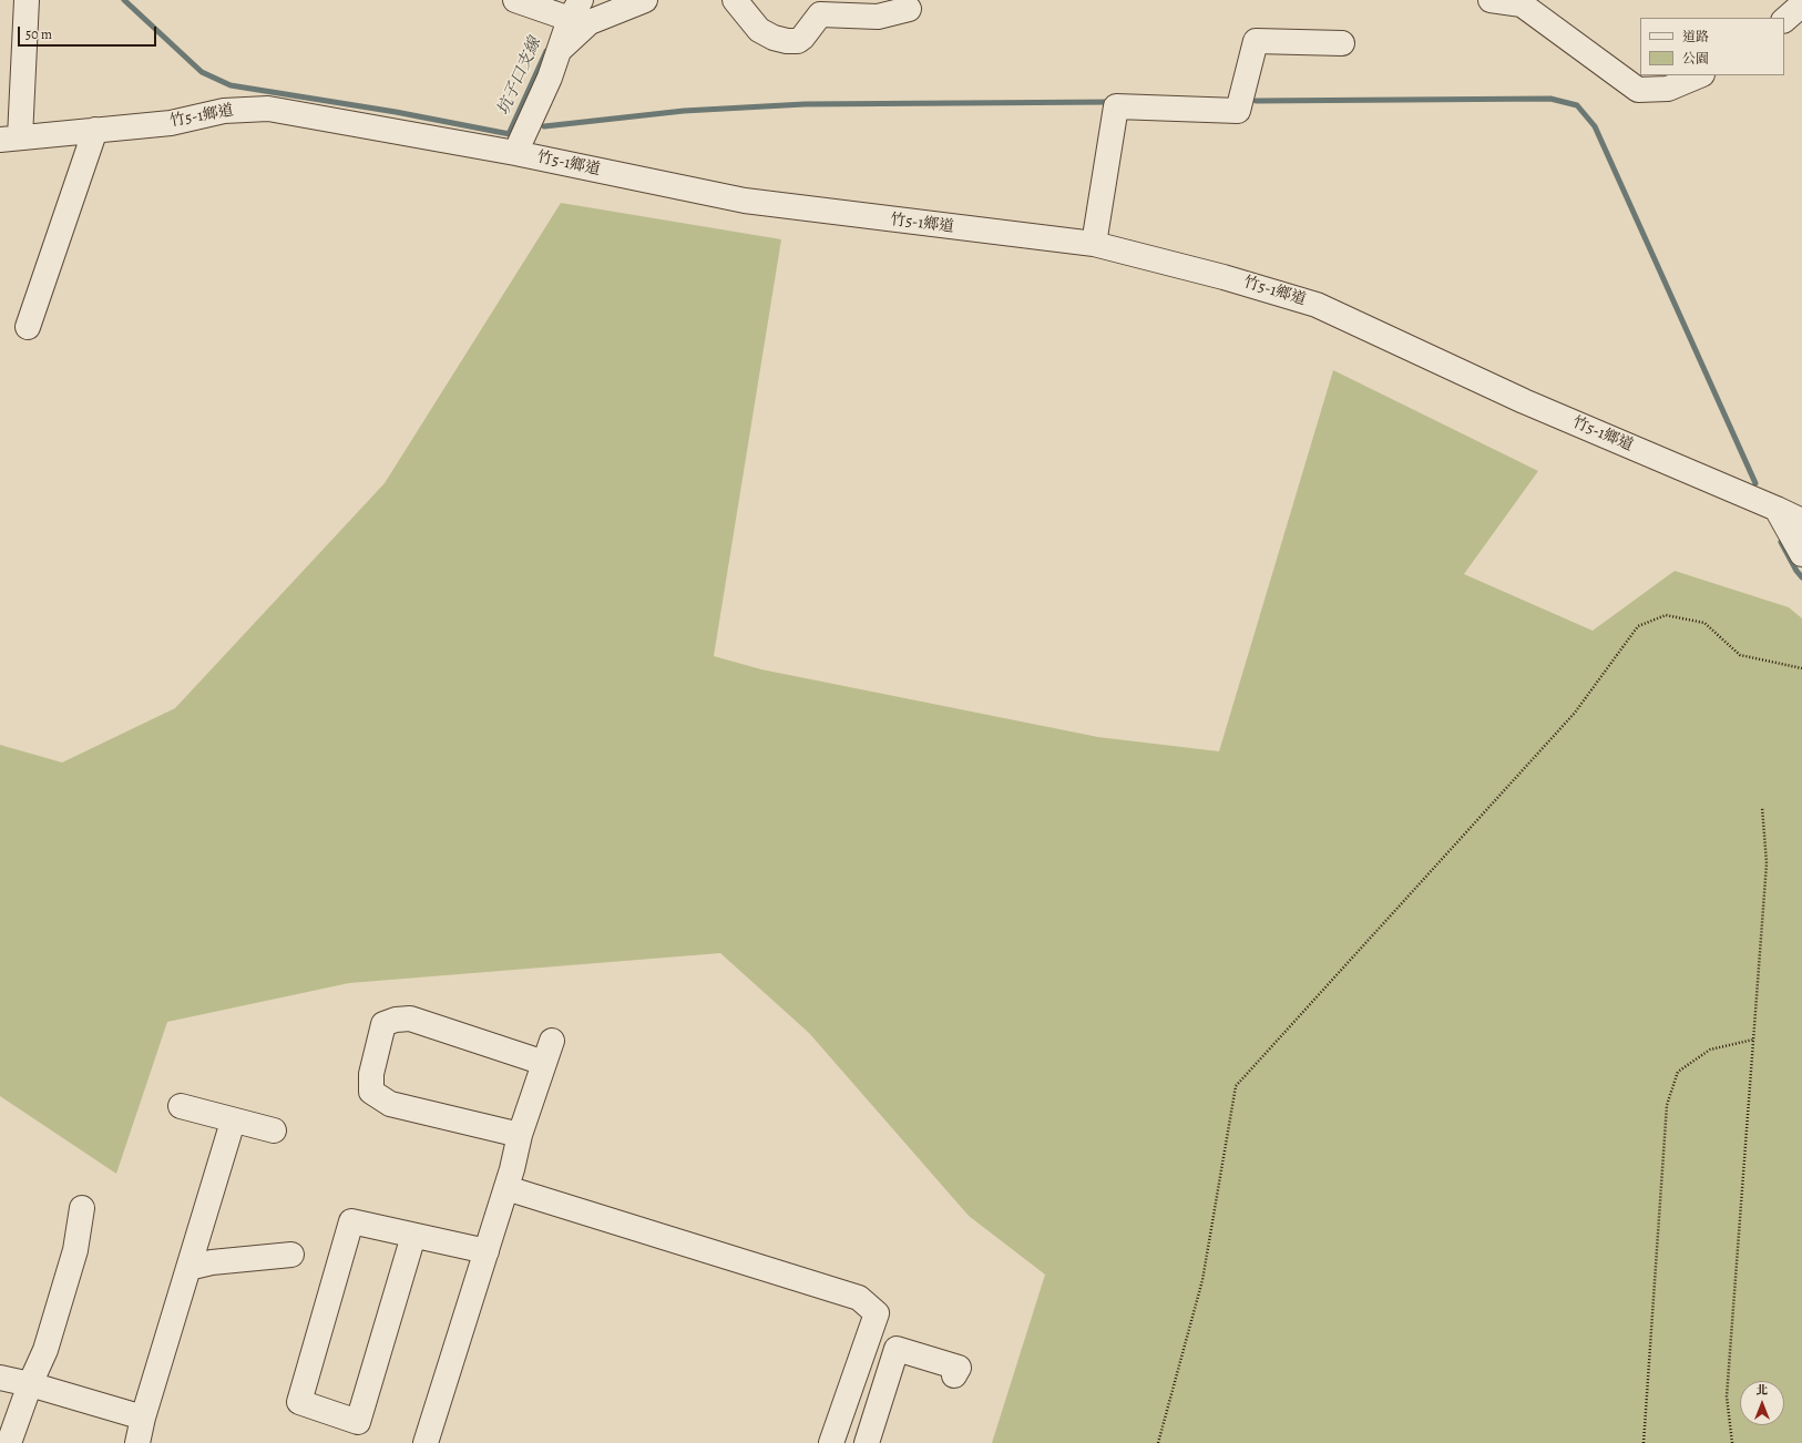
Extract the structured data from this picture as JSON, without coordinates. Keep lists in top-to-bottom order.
{
  "streets": {
    "street": ["竹5-1鄉道"]
  },
  "water": ["坑子口支線"],
  "legend": ["道路", "公園"],
  "scale_bar": "50 m",
  "north": "top"
}
